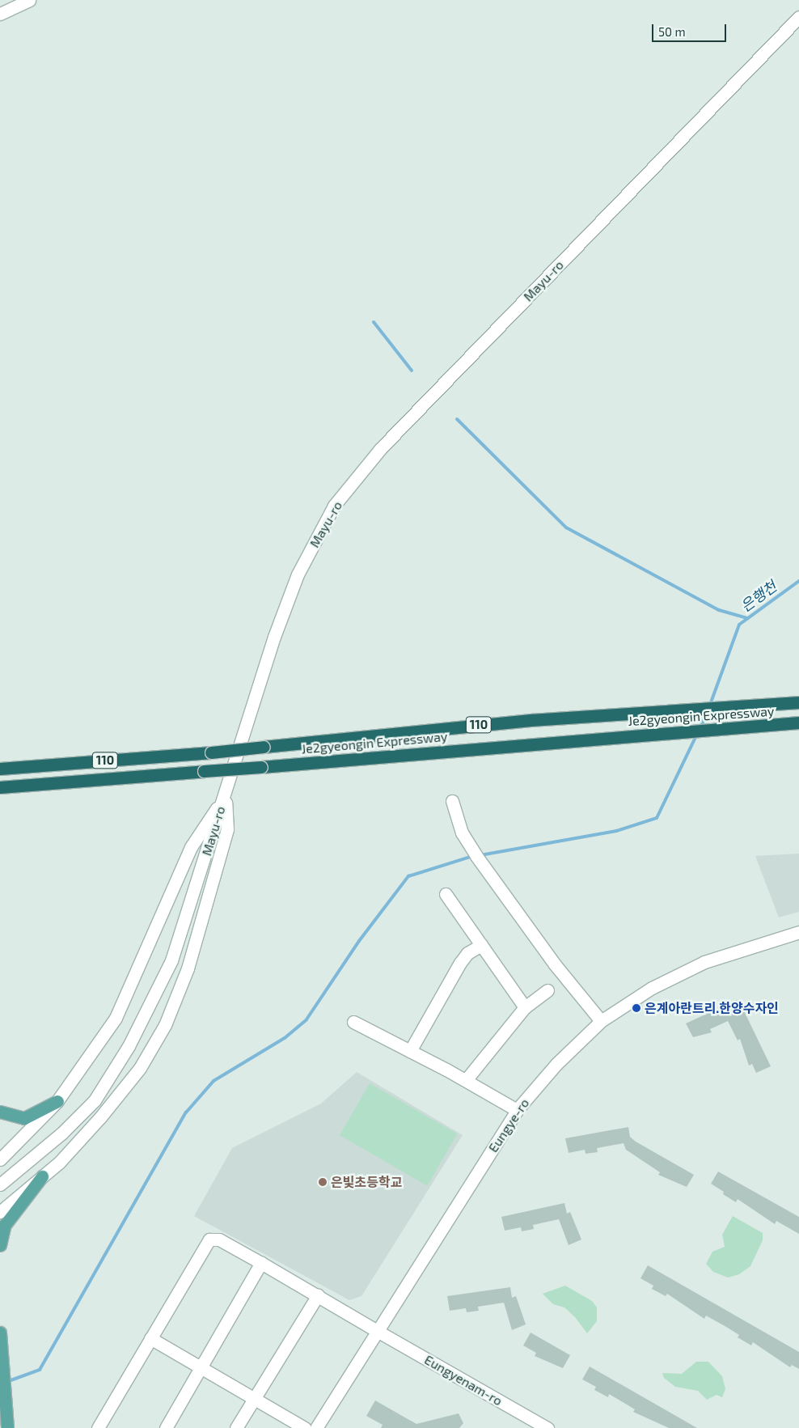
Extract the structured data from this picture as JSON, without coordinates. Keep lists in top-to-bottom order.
{
  "streets": {
    "highway": ["Je2gyeongin Expressway", "110"],
    "street": ["Mayu-ro", "Eungye-ro", "Eungyenam-ro"]
  },
  "crossings": [
    ["Eungye-ro", "Eungyenam-ro"]
  ],
  "water": ["은행천"],
  "places": ["은계아란트리.한양수자인", "은빛초등학교"],
  "scale_bar": "50 m"
}
